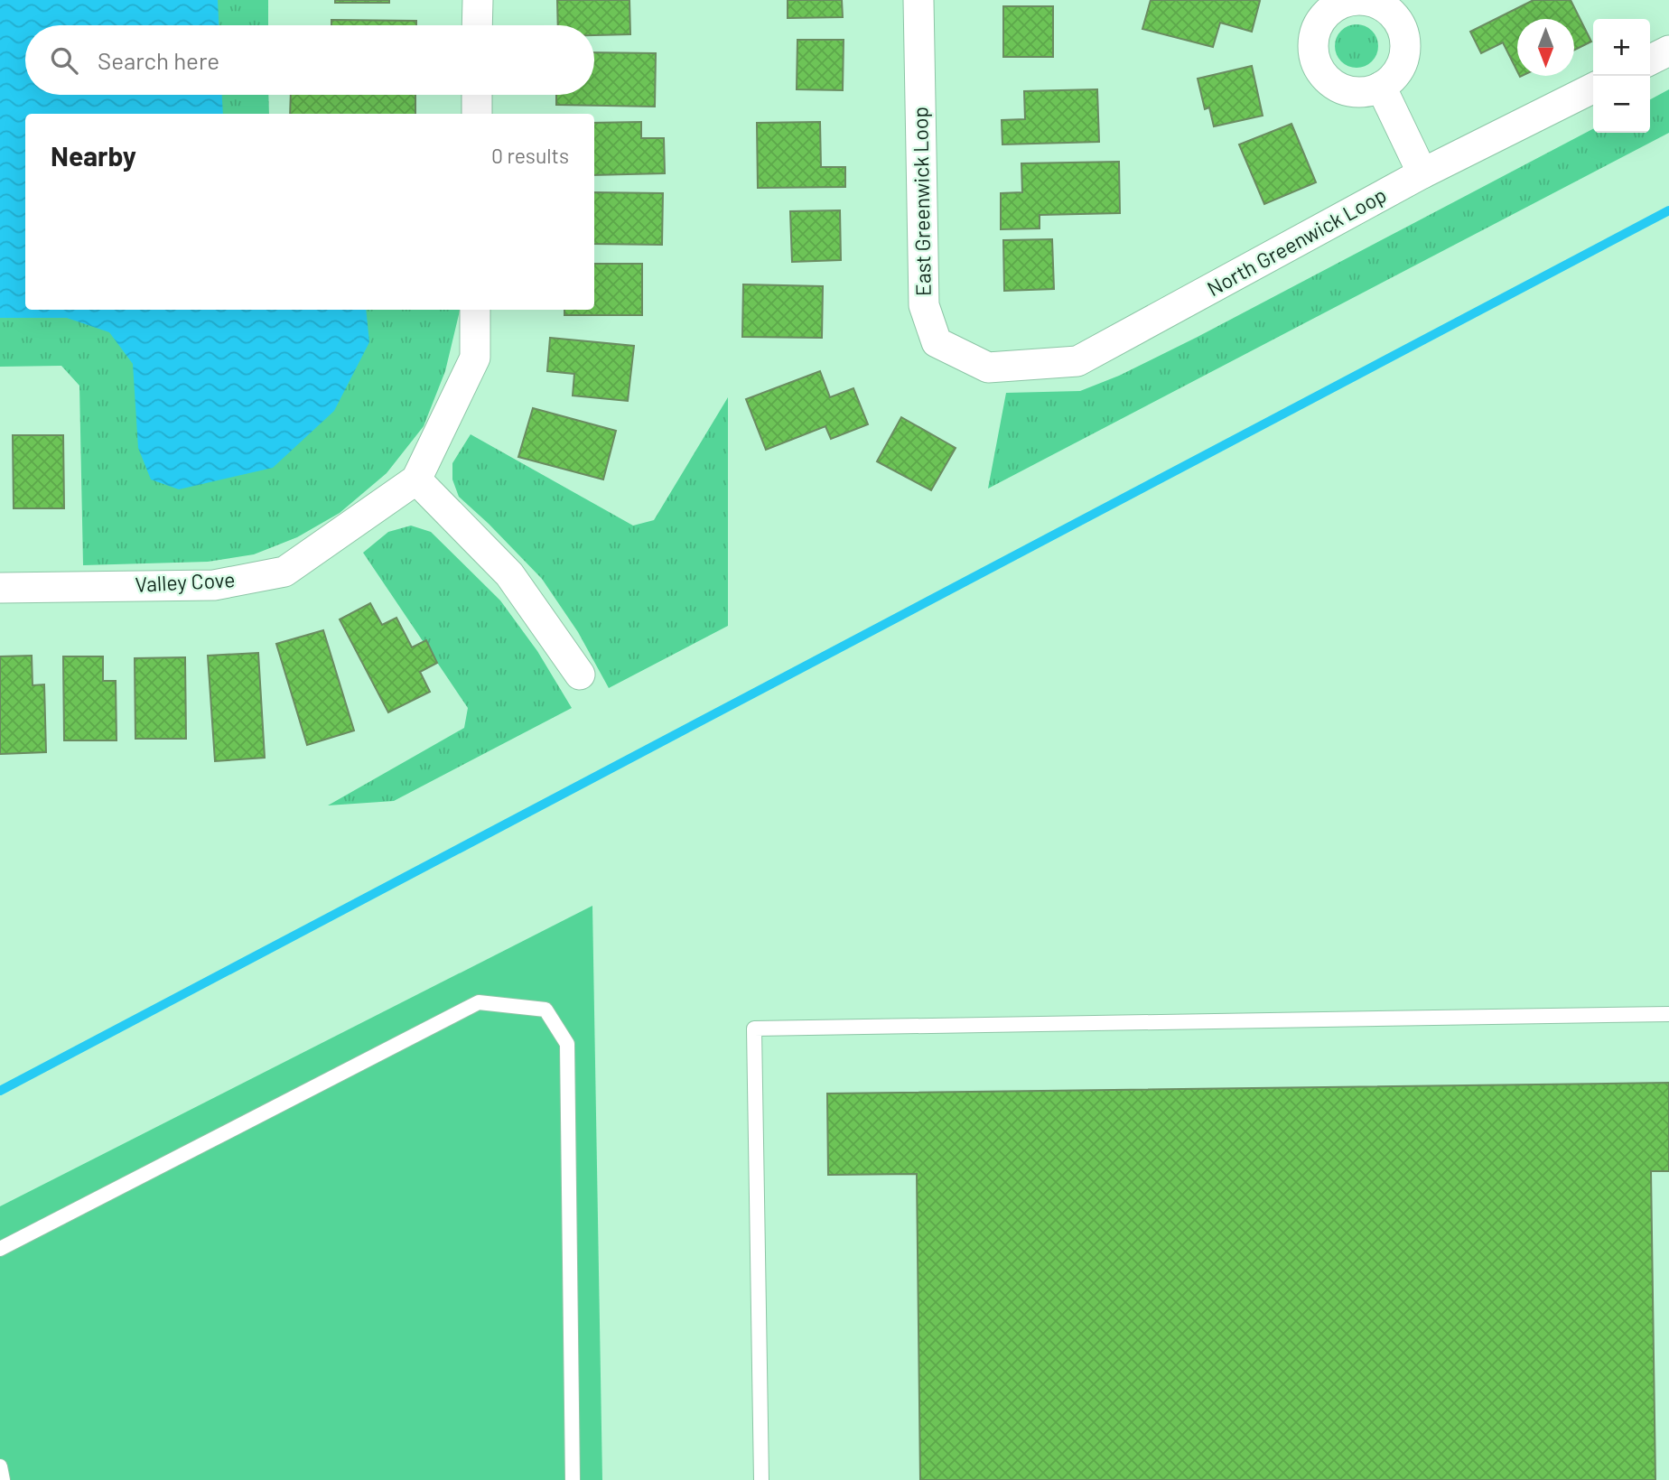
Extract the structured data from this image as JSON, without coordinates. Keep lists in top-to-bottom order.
{
  "streets": {
    "street": ["East Greenwick Loop", "North Greenwick Loop", "Valley Cove"]
  },
  "crossings": [
    ["East Greenwick Loop", "North Greenwick Loop"]
  ],
  "north": "bottom",
  "page": {
    "map_buttons": ["+", "−"],
    "search": "Search here",
    "heading": ["Nearby", "0 results"]
  }
}
